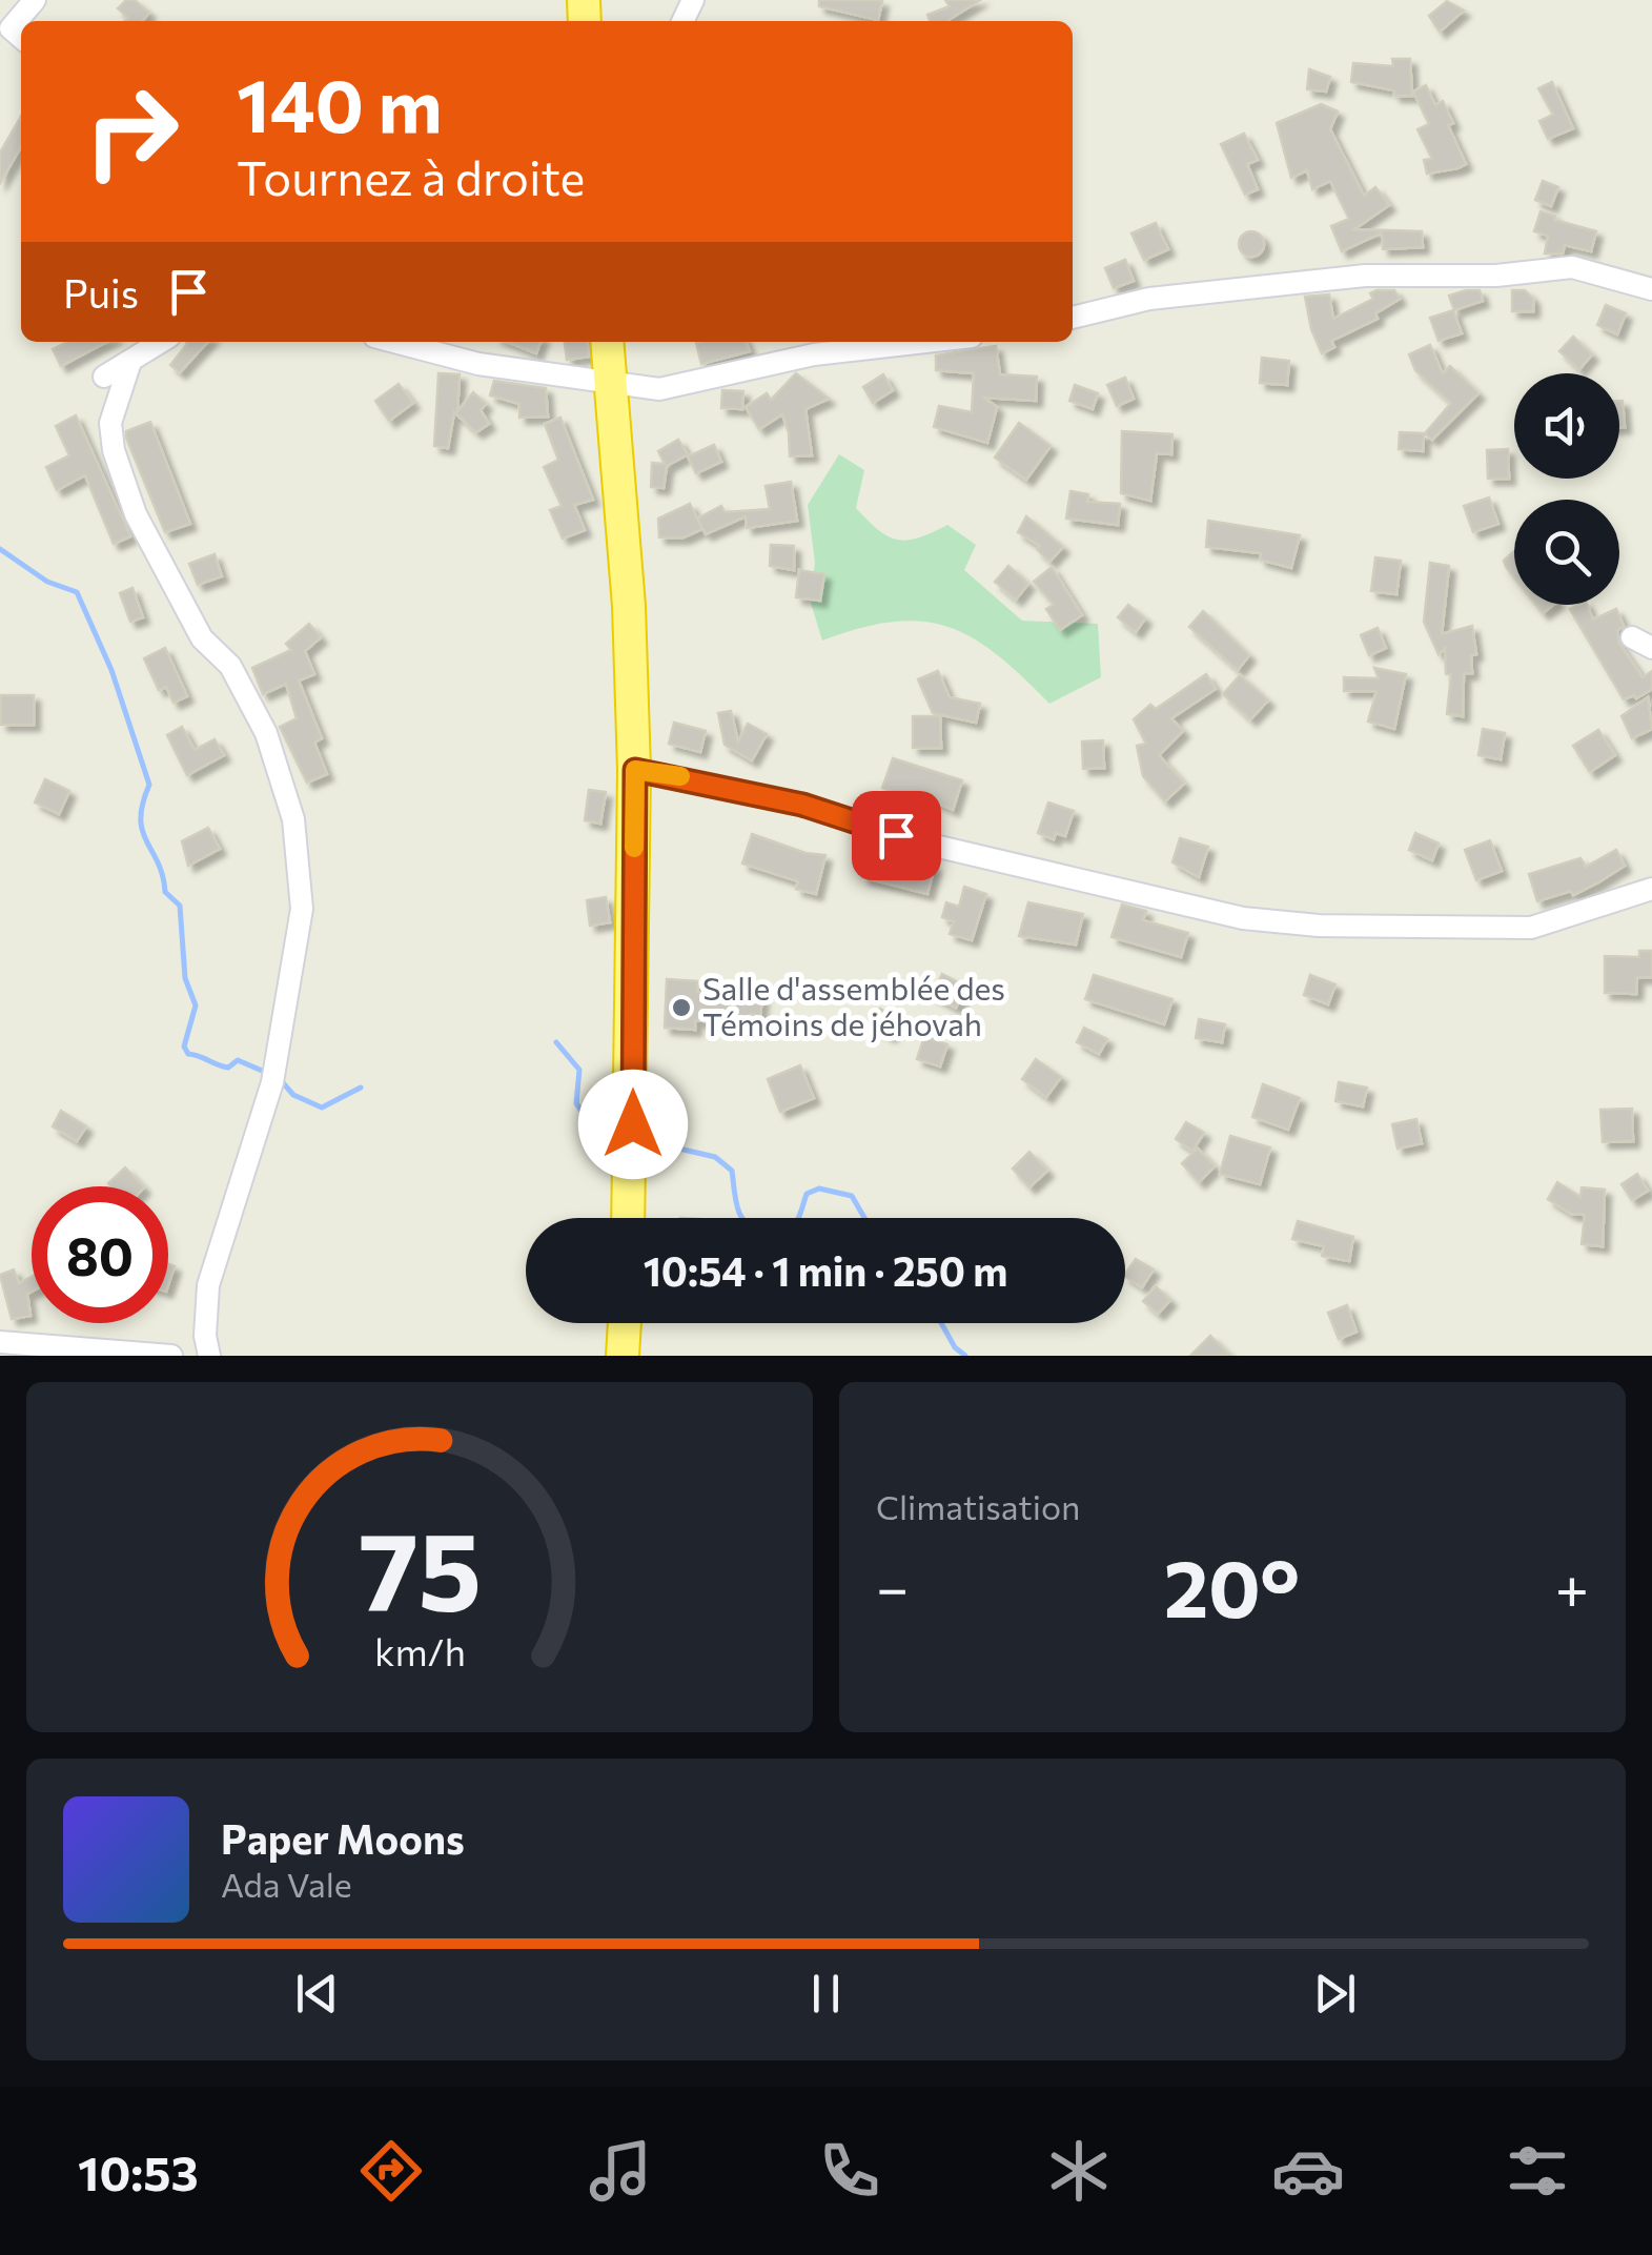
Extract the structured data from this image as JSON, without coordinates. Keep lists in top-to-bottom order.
{
  "places": ["Salle d'assemblée des Témoins de jéhovah"],
  "page": {
    "turn": ["140 m", "Tournez à droite"],
    "then": "Puis",
    "limit": "80",
    "trip": "10:54 · 1 min · 250 m",
    "tile": "Climatisation",
    "heat": ["−", "20°", "+"],
    "song": ["Paper Moons", "Ada Vale"],
    "tabs": "10:53",
    "gauge": ["75", "km/h"]
  }
}
